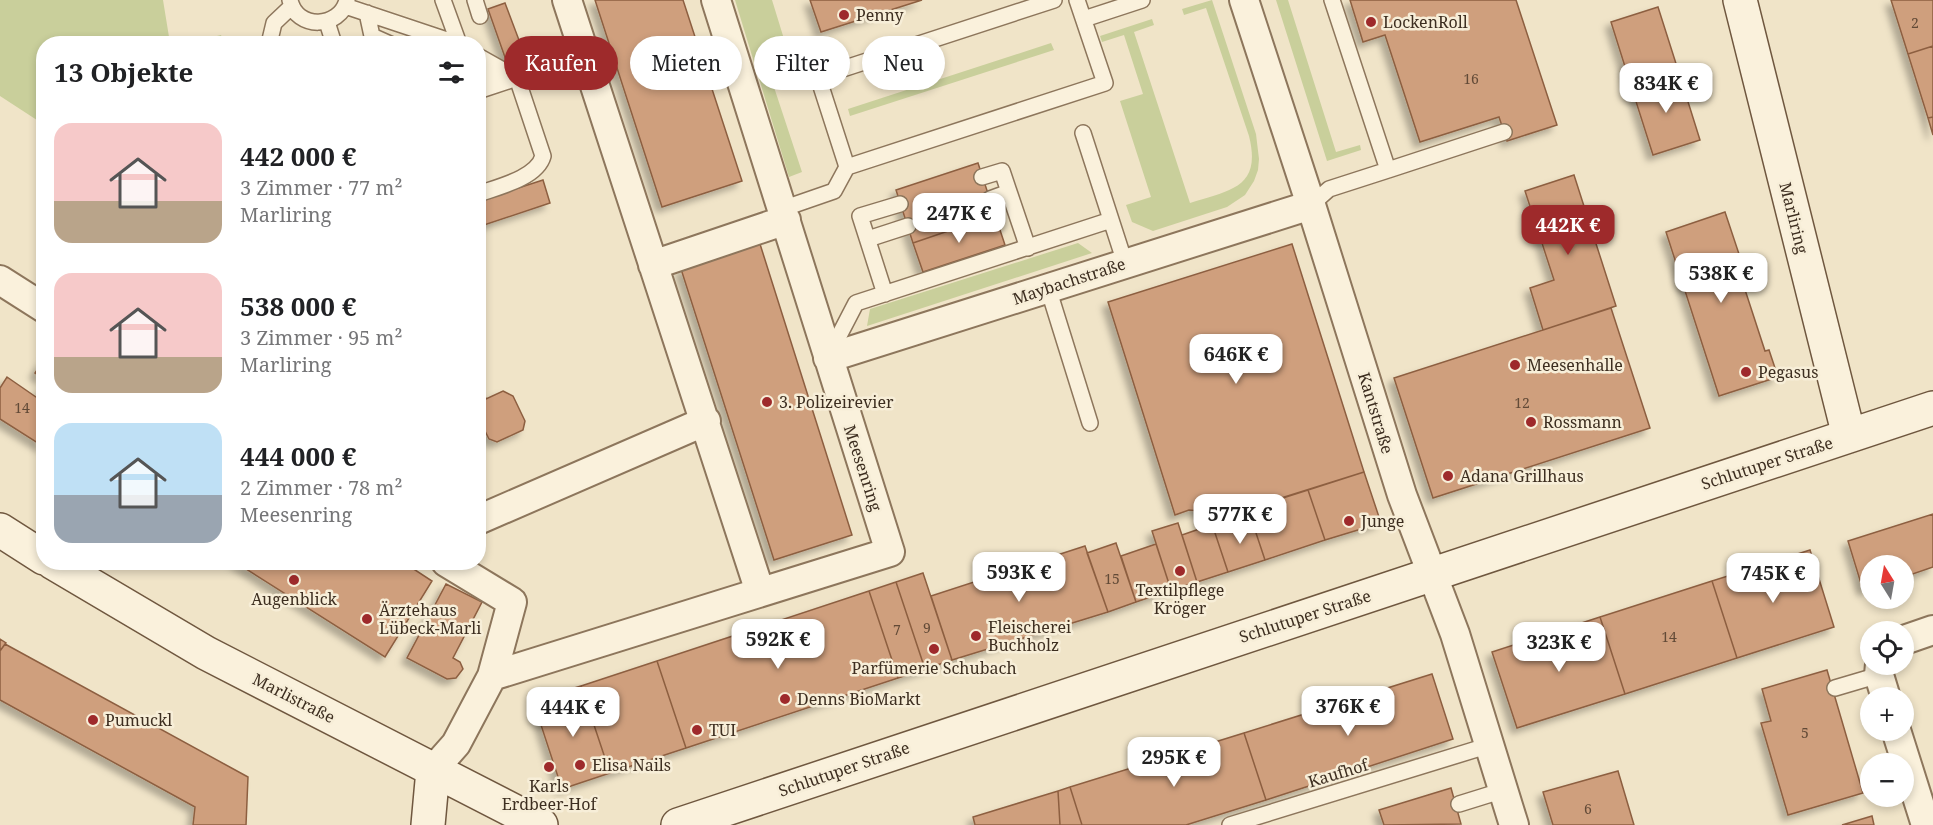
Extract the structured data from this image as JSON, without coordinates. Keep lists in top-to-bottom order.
{
  "streets": {
    "main road": ["Marliring", "Schlutuper Straße", "Marlistraße"],
    "street": ["Maybachstraße", "Kantstraße", "Meesenring"],
    "lane": ["Kaufhof"]
  },
  "crossings": [
    ["Marliring", "Schlutuper Straße"],
    ["Maybachstraße", "Kantstraße"],
    ["Maybachstraße", "Meesenring"],
    ["Kantstraße", "Schlutuper Straße"],
    ["Kantstraße", "Kaufhof"]
  ],
  "places": [
    "Penny",
    "LockenRoll",
    "Meesenhalle",
    "Pegasus",
    "3. Polizeirevier",
    "Rossmann",
    "Adana Grillhaus",
    "Junge",
    "Textilpflege Kröger",
    "Augenblick",
    "Ärztehaus Lübeck-Marli",
    "Fleischerei Buchholz",
    "Parfümerie Schubach",
    "Denns BioMarkt",
    "Pumuckl",
    "TUI",
    "Elisa Nails",
    "Karls Erdbeer-Hof"
  ],
  "house_numbers": [
    "2",
    "16",
    "12",
    "14",
    "15",
    "9",
    "7",
    "14",
    "5",
    "6"
  ],
  "north": "top",
  "page": {
    "chip": [
      "Kaufen",
      "Mieten",
      "Filter",
      "Neu"
    ],
    "heading": "13 Objekte",
    "price": [
      "834K €",
      "247K €",
      "442K €",
      "538K €",
      "646K €",
      "577K €",
      "593K €",
      "745K €",
      "592K €",
      "323K €",
      "376K €",
      "444K €",
      "295K €"
    ],
    "list": [
      {
        "name": "442 000 €",
        "note": "3 Zimmer · 77 m² · Marliring"
      },
      {
        "name": "538 000 €",
        "note": "3 Zimmer · 95 m² · Marliring"
      },
      {
        "name": "444 000 €",
        "note": "2 Zimmer · 78 m² · Meesenring"
      }
    ],
    "map_buttons": ["+", "−"]
  }
}
